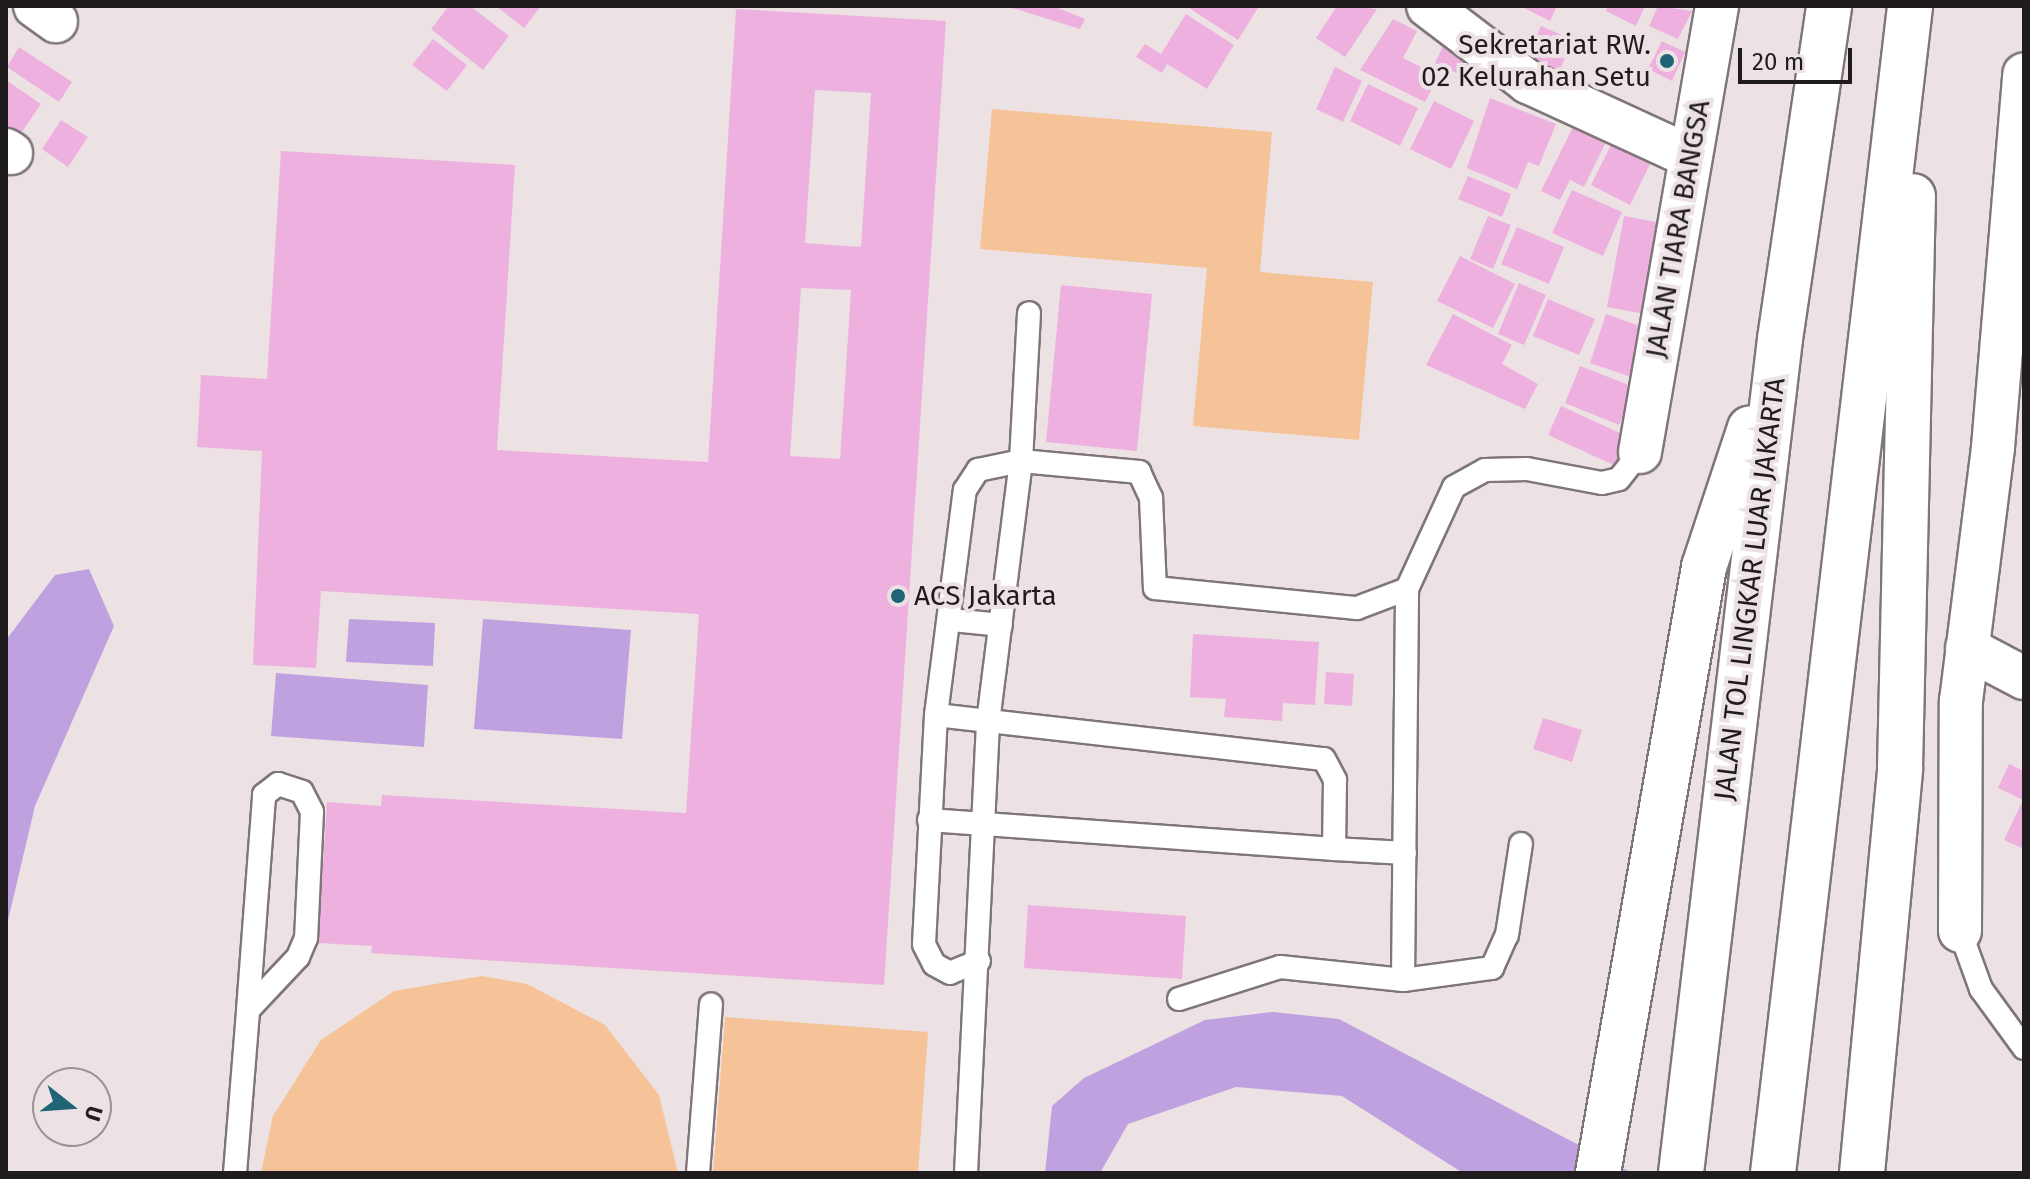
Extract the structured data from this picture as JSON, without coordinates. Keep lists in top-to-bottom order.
{
  "streets": {
    "highway": ["JALAN TOL LINGKAR LUAR JAKARTA"],
    "street": ["JALAN TIARA BANGSA"]
  },
  "places": ["Sekretariat RW. 02 Kelurahan Setu", "ACS Jakarta"],
  "scale_bar": "20 m",
  "north": "right"
}
